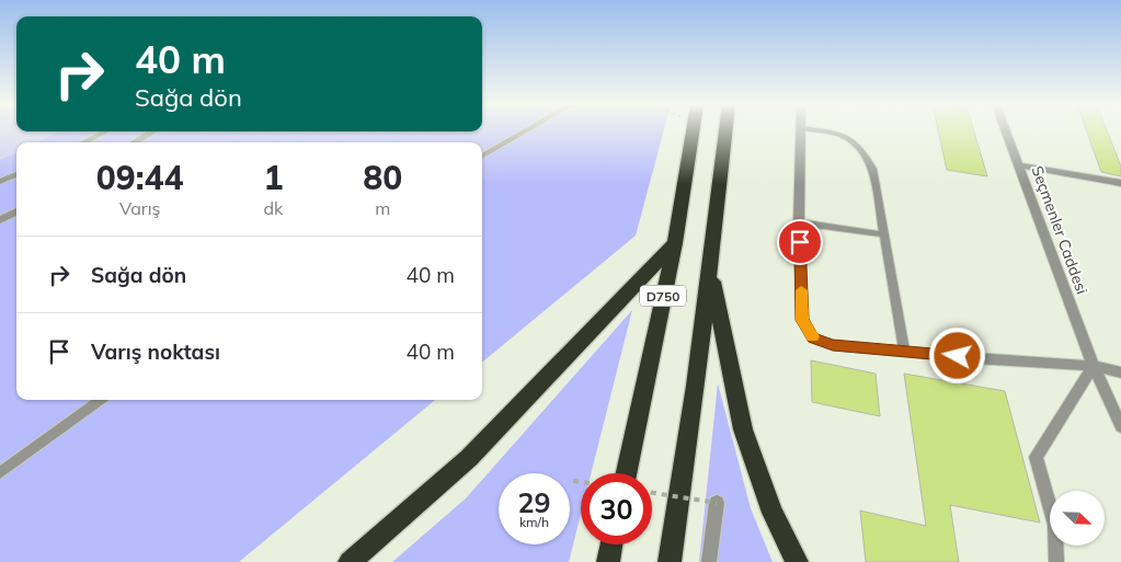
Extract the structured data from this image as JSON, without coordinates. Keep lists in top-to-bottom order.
{
  "streets": {
    "highway": ["D750"],
    "street": ["Seçmenler Caddesi"]
  },
  "north": "bottom right",
  "page": {
    "turn": ["40 m", "Sağa dön"],
    "eta": [
      "09:44",
      "Varış",
      "1",
      "dk",
      "80",
      "m"
    ],
    "list": [
      {
        "name": "Sağa dön",
        "value": "40 m"
      },
      {
        "name": "Varış noktası",
        "value": "40 m"
      }
    ],
    "speed": "29 km/h",
    "limit": "30"
  }
}
